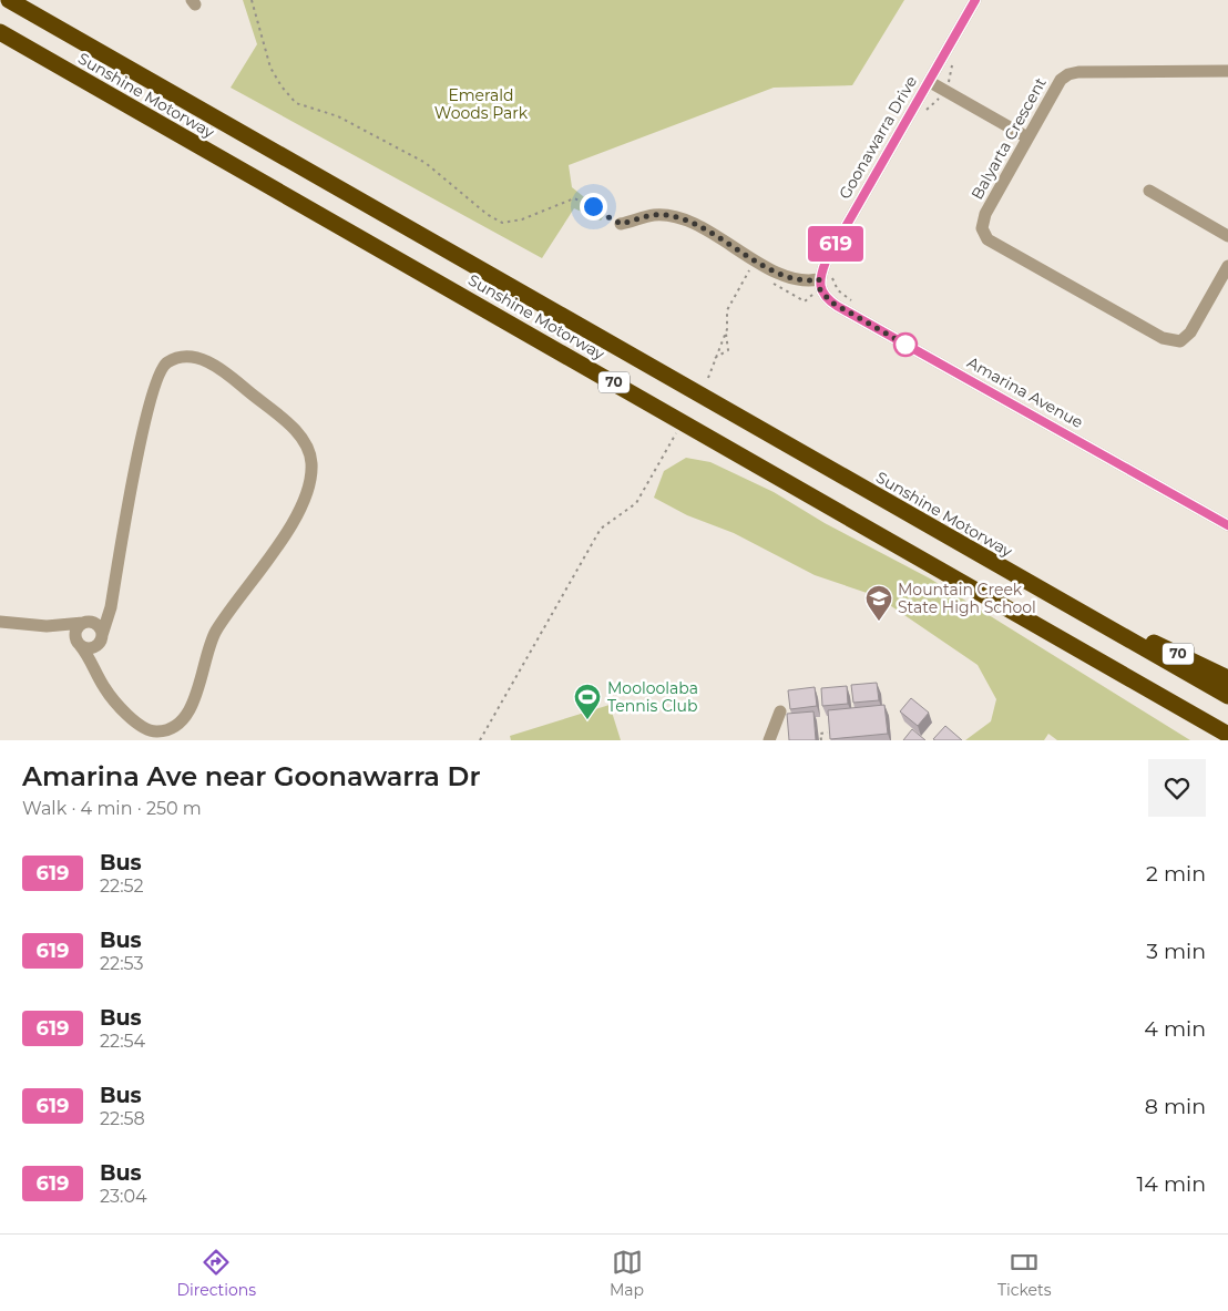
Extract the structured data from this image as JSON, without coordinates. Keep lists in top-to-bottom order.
{
  "streets": {
    "highway": ["Sunshine Motorway", "70"],
    "street": ["Goonawarra Drive", "Balyarta Crescent", "Amarina Avenue"]
  },
  "crossings": [
    ["Sunshine Motorway", "70"],
    ["Goonawarra Drive", "Amarina Avenue"]
  ],
  "parks": ["Emerald Woods Park"],
  "places": {
    "school or university": ["Mountain Creek State High School"],
    "sports": ["Mooloolaba Tennis Club"]
  },
  "lines": ["bus line 619"],
  "page": {
    "on_map": "619",
    "heading": ["Amarina Ave near Goonawarra Dr", "Walk · 4 min · 250 m"],
    "list": [
      {
        "mark": "619",
        "name": "Bus",
        "note": "22:52",
        "value": "2 min"
      },
      {
        "mark": "619",
        "name": "Bus",
        "note": "22:53",
        "value": "3 min"
      },
      {
        "mark": "619",
        "name": "Bus",
        "note": "22:54",
        "value": "4 min"
      },
      {
        "mark": "619",
        "name": "Bus",
        "note": "22:58",
        "value": "8 min"
      },
      {
        "mark": "619",
        "name": "Bus",
        "note": "23:04",
        "value": "14 min"
      }
    ],
    "tabs": ["Directions", "Map", "Tickets"]
  }
}
